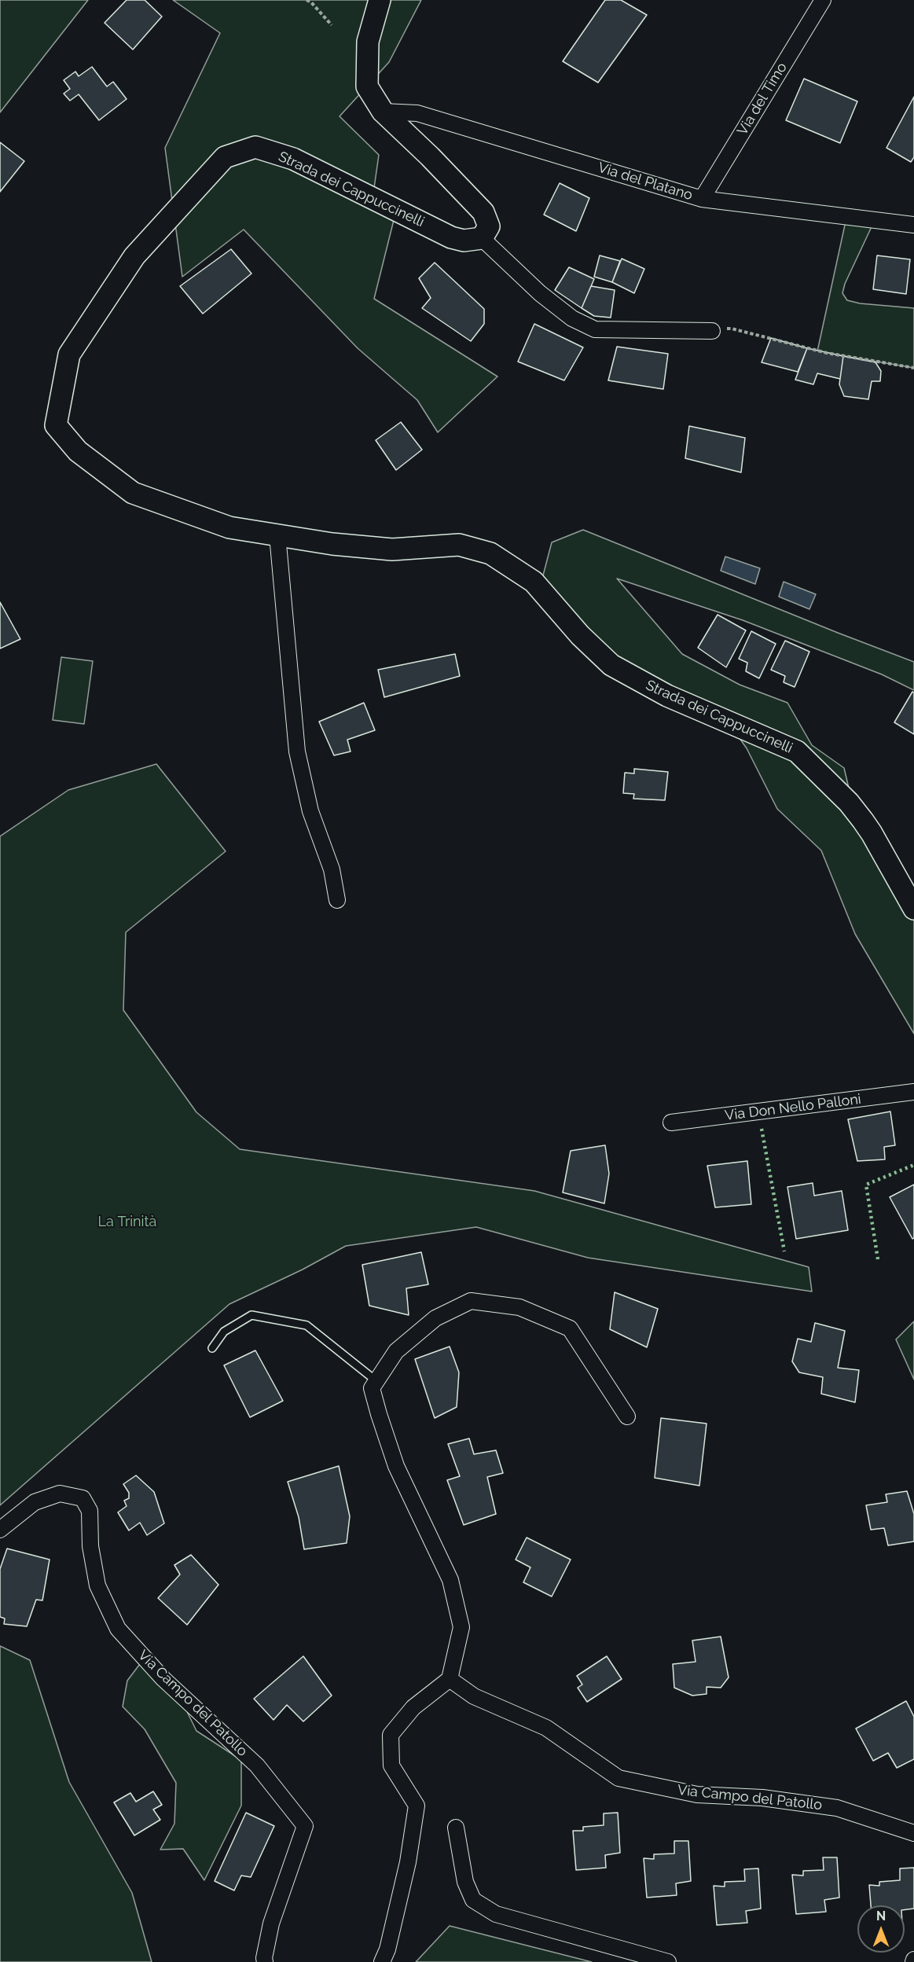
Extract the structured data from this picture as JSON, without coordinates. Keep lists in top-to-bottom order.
{
  "streets": {
    "street": [
      "Via del Timo",
      "Via del Platano",
      "Strada dei Cappuccinelli",
      "Via Don Nello Palloni",
      "Via Campo del Patollo"
    ]
  },
  "crossings": [
    ["Via del Timo", "Via del Platano"]
  ],
  "parks": ["La Trinità"],
  "north": "top"
}
